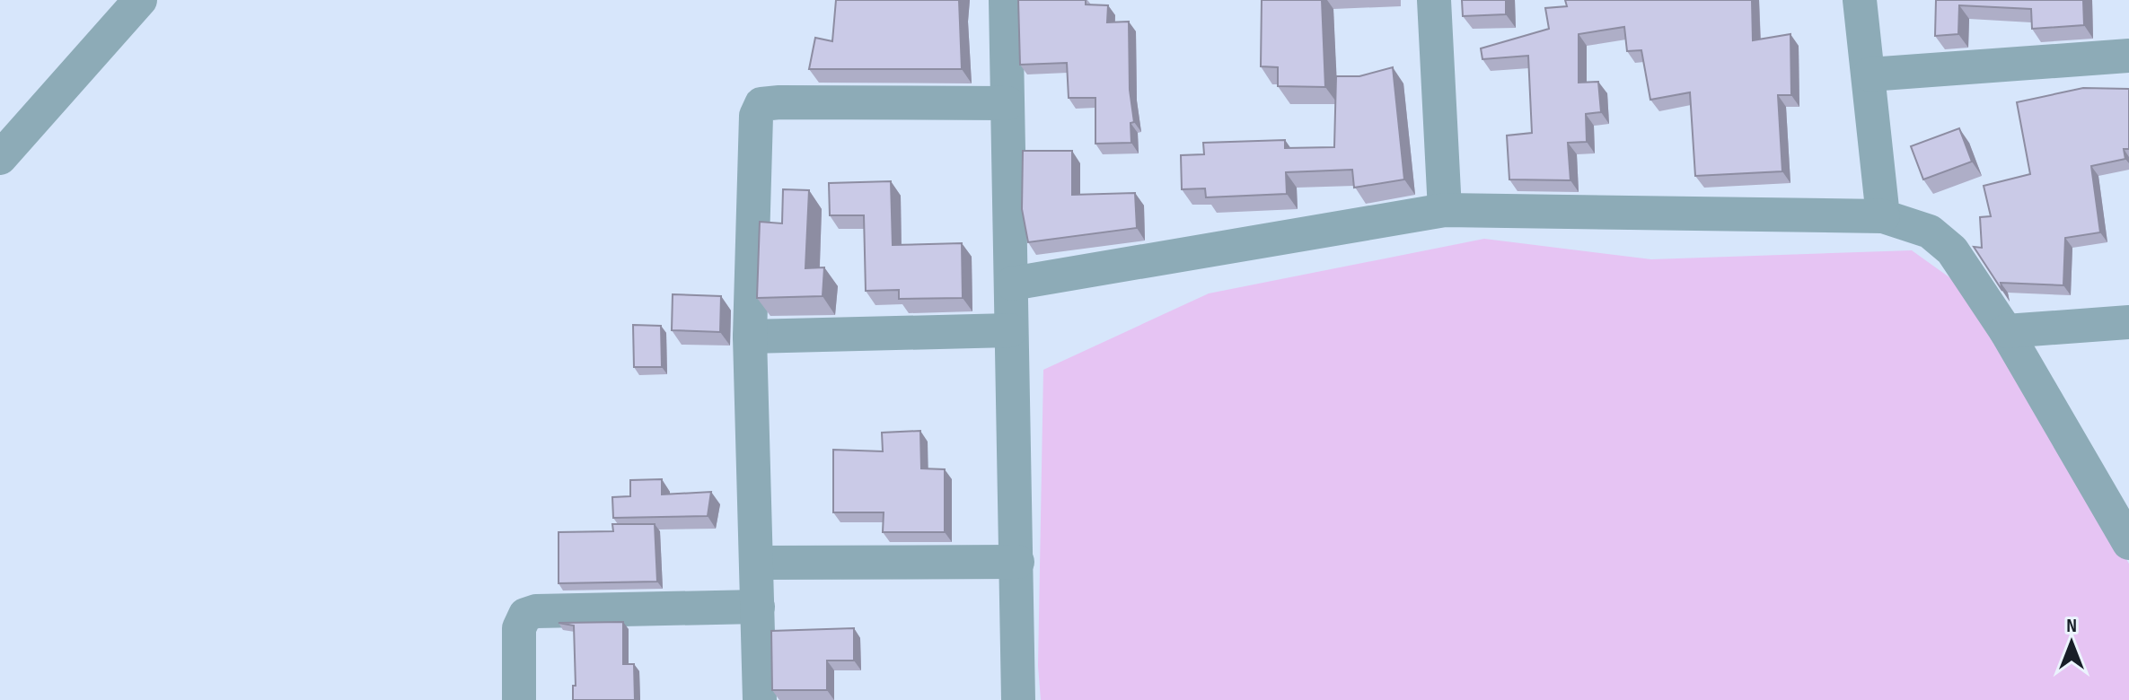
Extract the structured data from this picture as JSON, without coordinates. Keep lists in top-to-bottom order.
{
  "north": "top"
}
